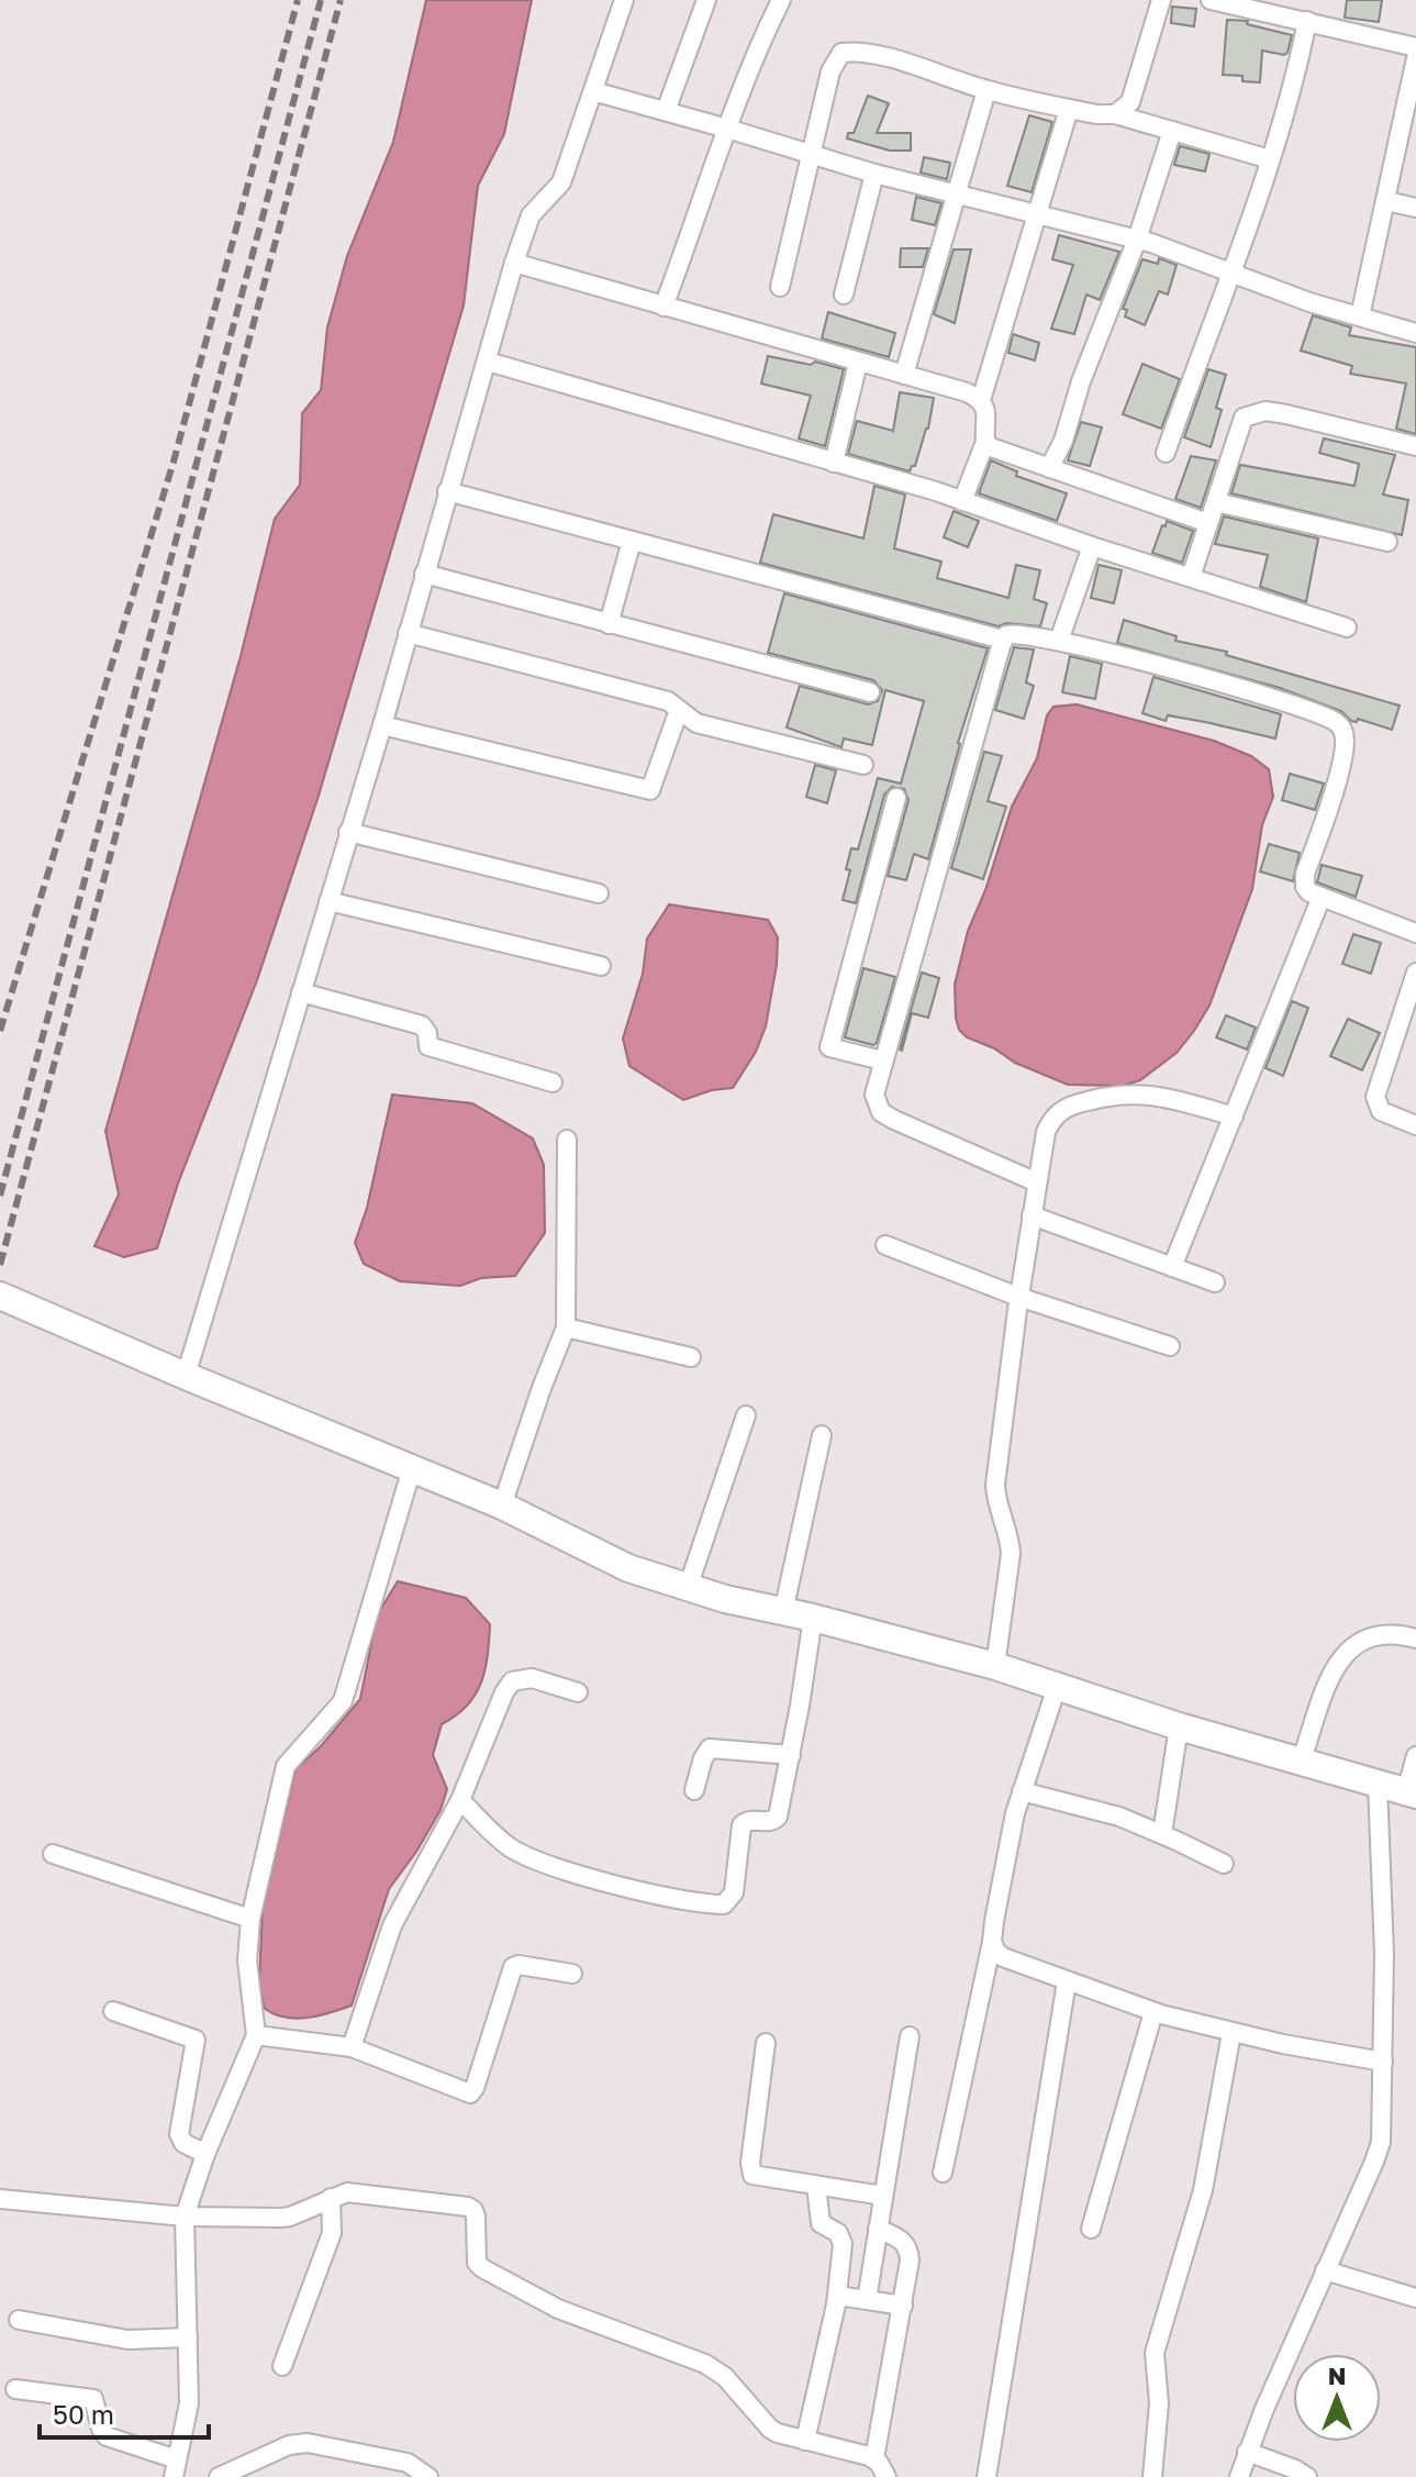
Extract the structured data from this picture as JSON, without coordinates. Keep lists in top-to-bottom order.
{
  "scale_bar": "50 m",
  "north": "top"
}
